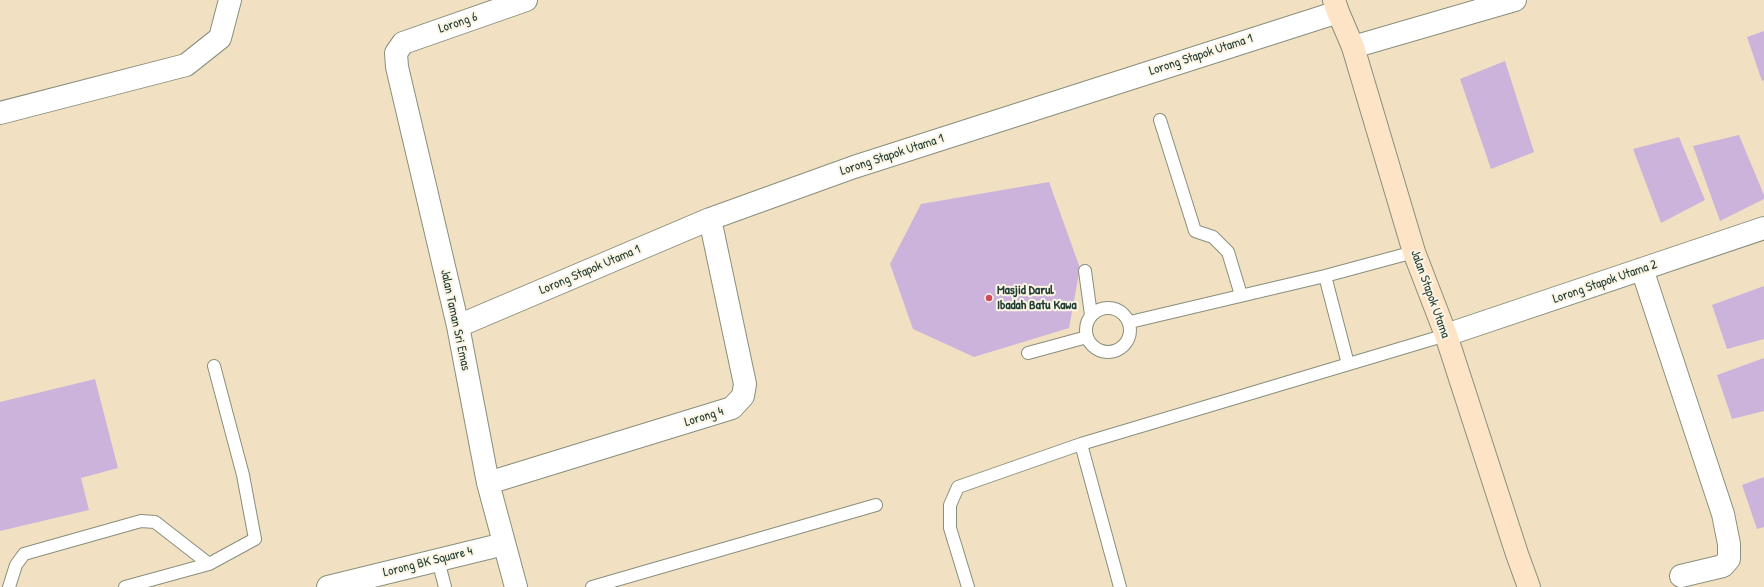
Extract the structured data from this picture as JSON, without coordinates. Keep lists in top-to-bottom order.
{
  "streets": {
    "main road": ["Jalan Stapok Utama"],
    "street": [
      "Lorong 6",
      "Lorong Stapok Utama 1",
      "Lorong Stapok Utama 2",
      "Jalan Taman Sri Emas",
      "Lorong 4",
      "Lorong BK Square 4"
    ]
  },
  "crossings": [
    ["Lorong 6", "Jalan Taman Sri Emas"],
    ["Lorong Stapok Utama 1", "Jalan Stapok Utama"],
    ["Lorong Stapok Utama 1", "Jalan Taman Sri Emas"],
    ["Lorong Stapok Utama 1", "Lorong 4"],
    ["Lorong Stapok Utama 2", "Jalan Stapok Utama"],
    ["Jalan Taman Sri Emas", "Lorong 4"],
    ["Jalan Taman Sri Emas", "Lorong BK Square 4"]
  ],
  "places": ["Masjid Darul Ibadah Batu Kawa"]
}
